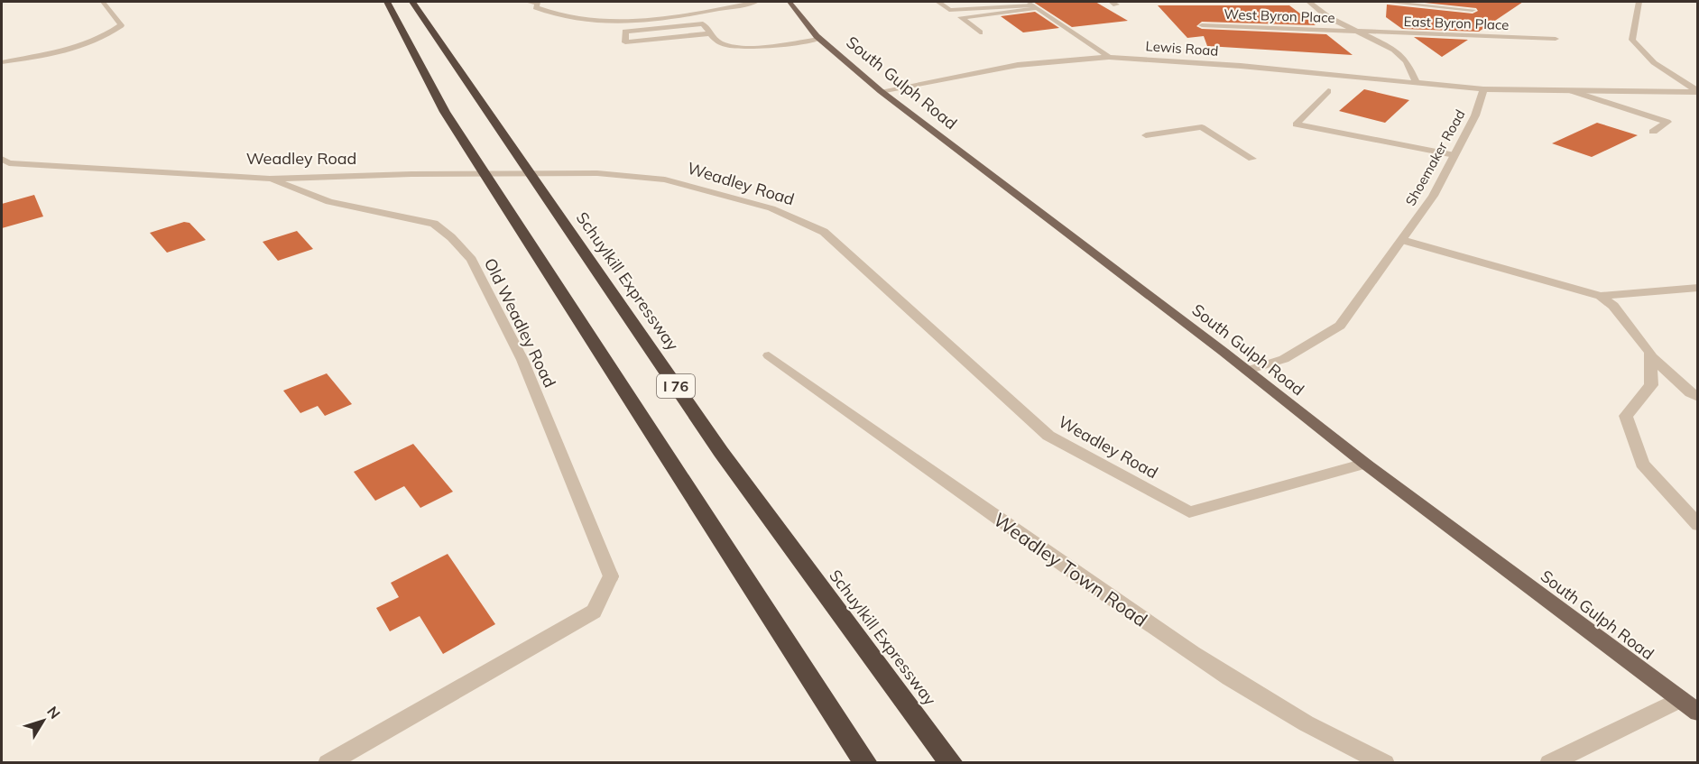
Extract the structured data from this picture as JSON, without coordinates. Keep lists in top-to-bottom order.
{
  "streets": {
    "highway": ["Schuylkill Expressway", "I 76"],
    "main road": ["South Gulph Road"],
    "street": [
      "West Byron Place",
      "East Byron Place",
      "Lewis Road",
      "Shoemaker Road",
      "Weadley Road",
      "Old Weadley Road",
      "Weadley Town Road"
    ]
  },
  "crossings": [
    ["West Byron Place", "East Byron Place"],
    ["Lewis Road", "South Gulph Road"],
    ["Lewis Road", "Shoemaker Road"],
    ["South Gulph Road", "Shoemaker Road"],
    ["South Gulph Road", "Weadley Road"],
    ["Weadley Road", "Old Weadley Road"]
  ],
  "north": "top right"
}
